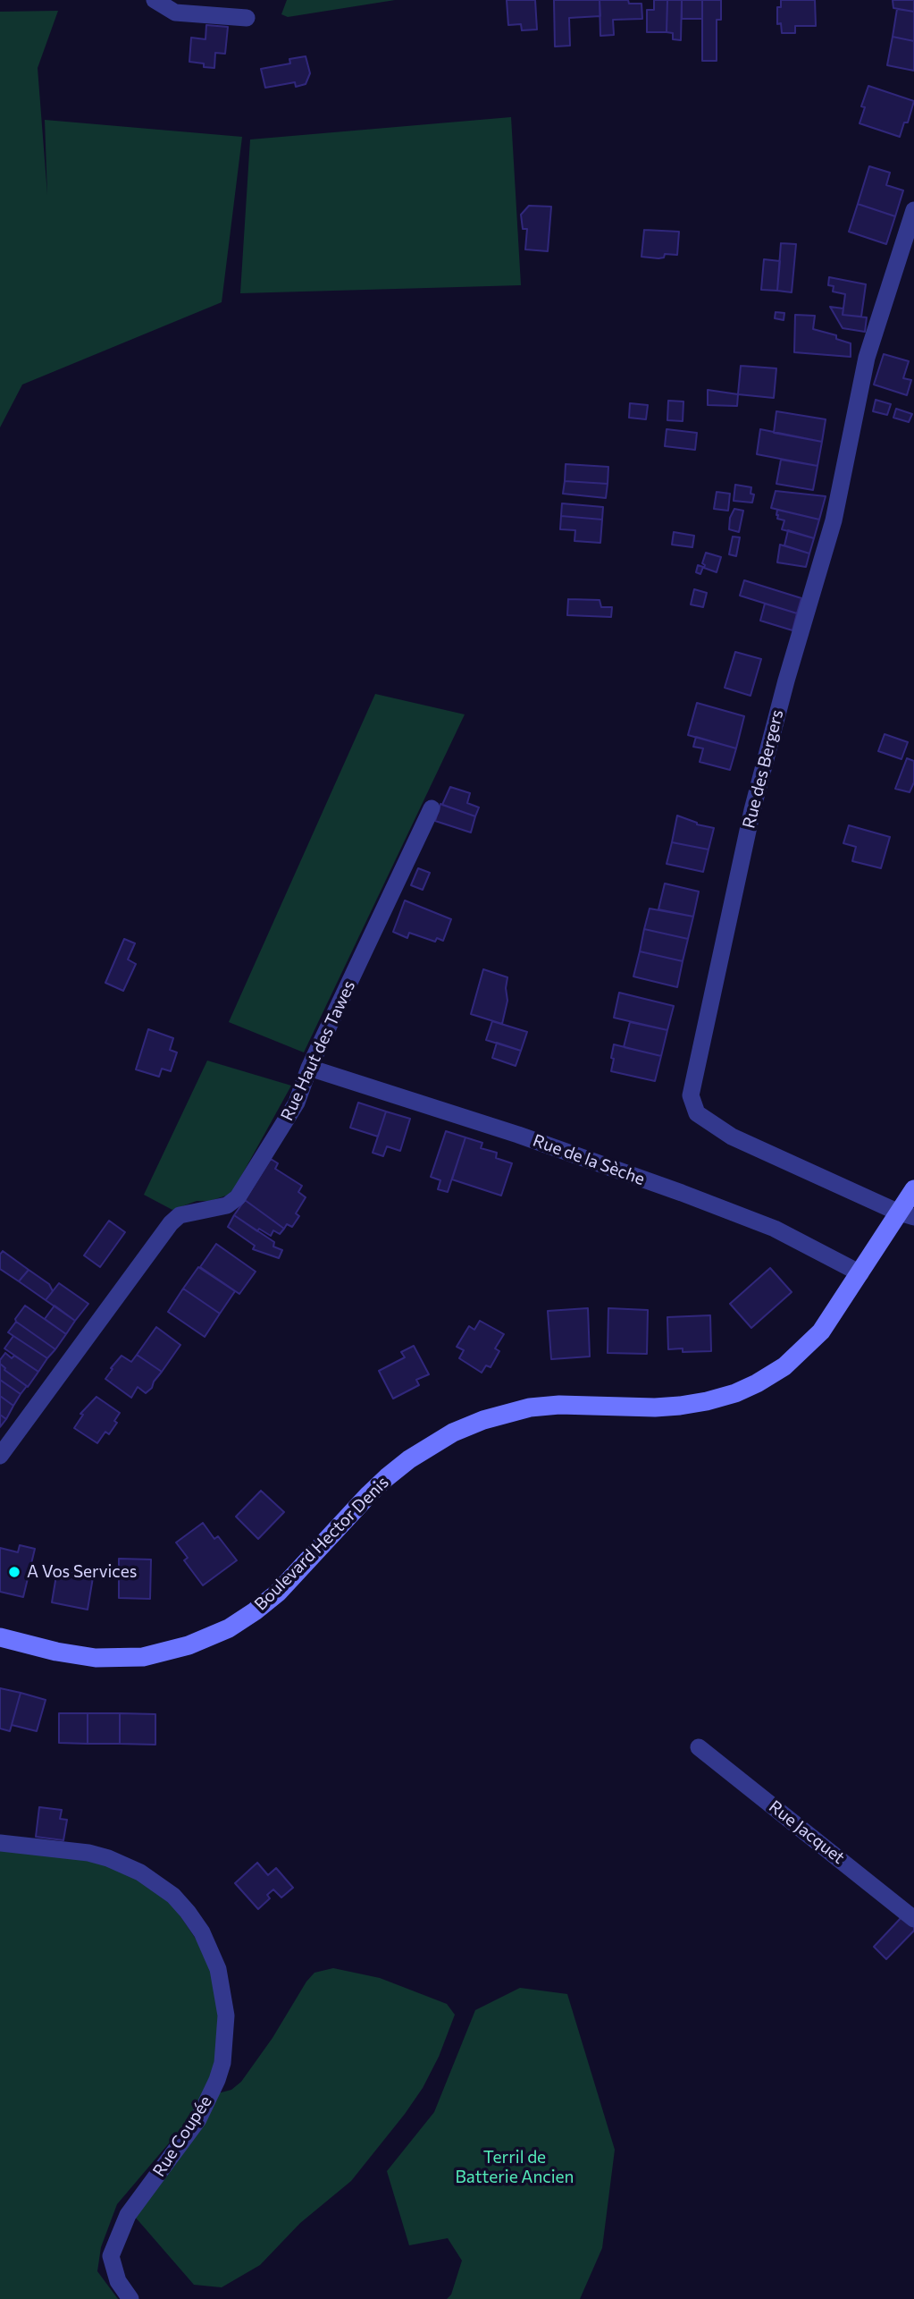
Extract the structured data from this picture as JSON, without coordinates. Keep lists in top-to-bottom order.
{
  "streets": {
    "street": [
      "Rue des Bergers",
      "Rue Haut des Tawes",
      "Rue de la Sèche",
      "Boulevard Hector Denis",
      "Rue Jacquet",
      "Rue Coupée"
    ]
  },
  "crossings": [
    ["Rue des Bergers", "Boulevard Hector Denis"],
    ["Rue Haut des Tawes", "Rue de la Sèche"],
    ["Rue de la Sèche", "Boulevard Hector Denis"]
  ],
  "parks": ["Terril de Batterie Ancien"],
  "places": ["A Vos Services"]
}
